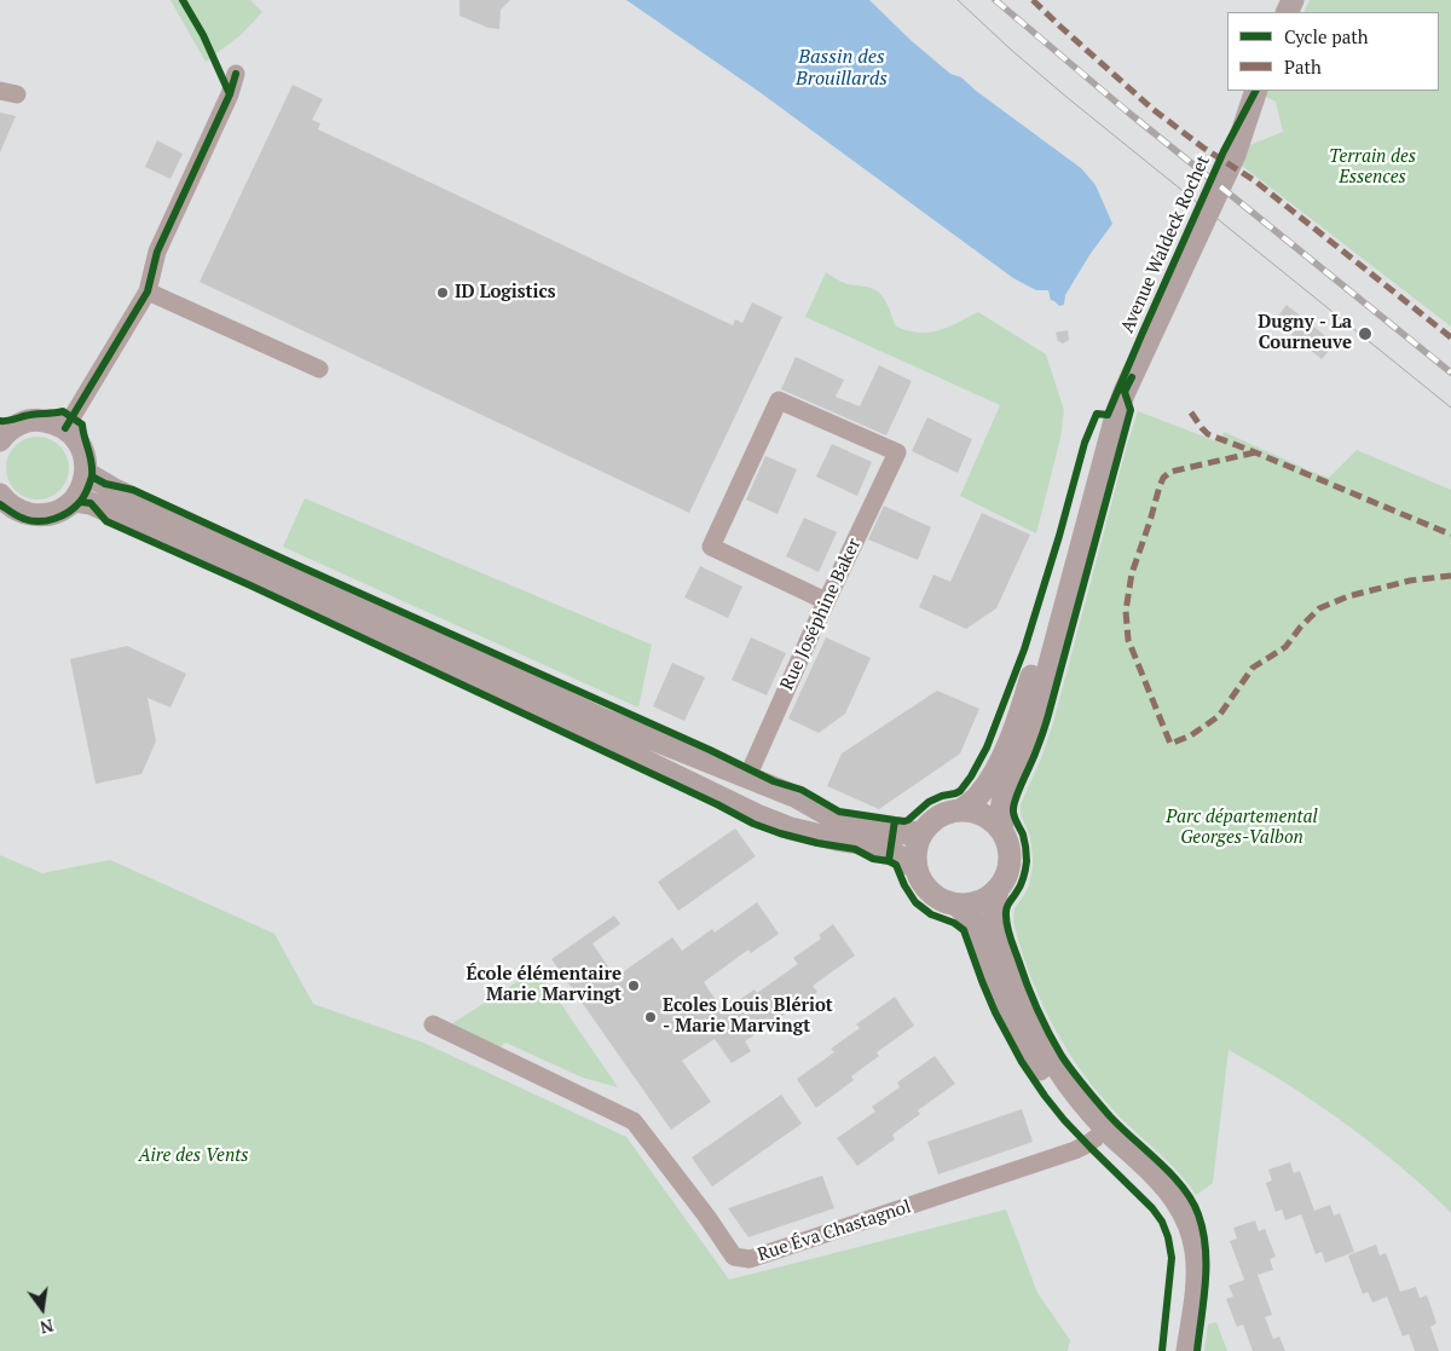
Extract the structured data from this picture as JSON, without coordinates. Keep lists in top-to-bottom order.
{
  "streets": {
    "main road": ["Avenue Waldeck Rochet"],
    "street": ["Rue Joséphine Baker", "Rue Éva Chastagnol"]
  },
  "water": ["Bassin des Brouillards"],
  "parks": ["Terrain des Essences", "Parc départemental Georges-Valbon", "Aire des Vents"],
  "places": [
    "ID Logistics",
    "Dugny - La Courneuve",
    "École élémentaire Marie Marvingt",
    "Ecoles Louis Blériot - Marie Marvingt"
  ],
  "legend": ["Cycle path", "Path"],
  "north": "bottom"
}
